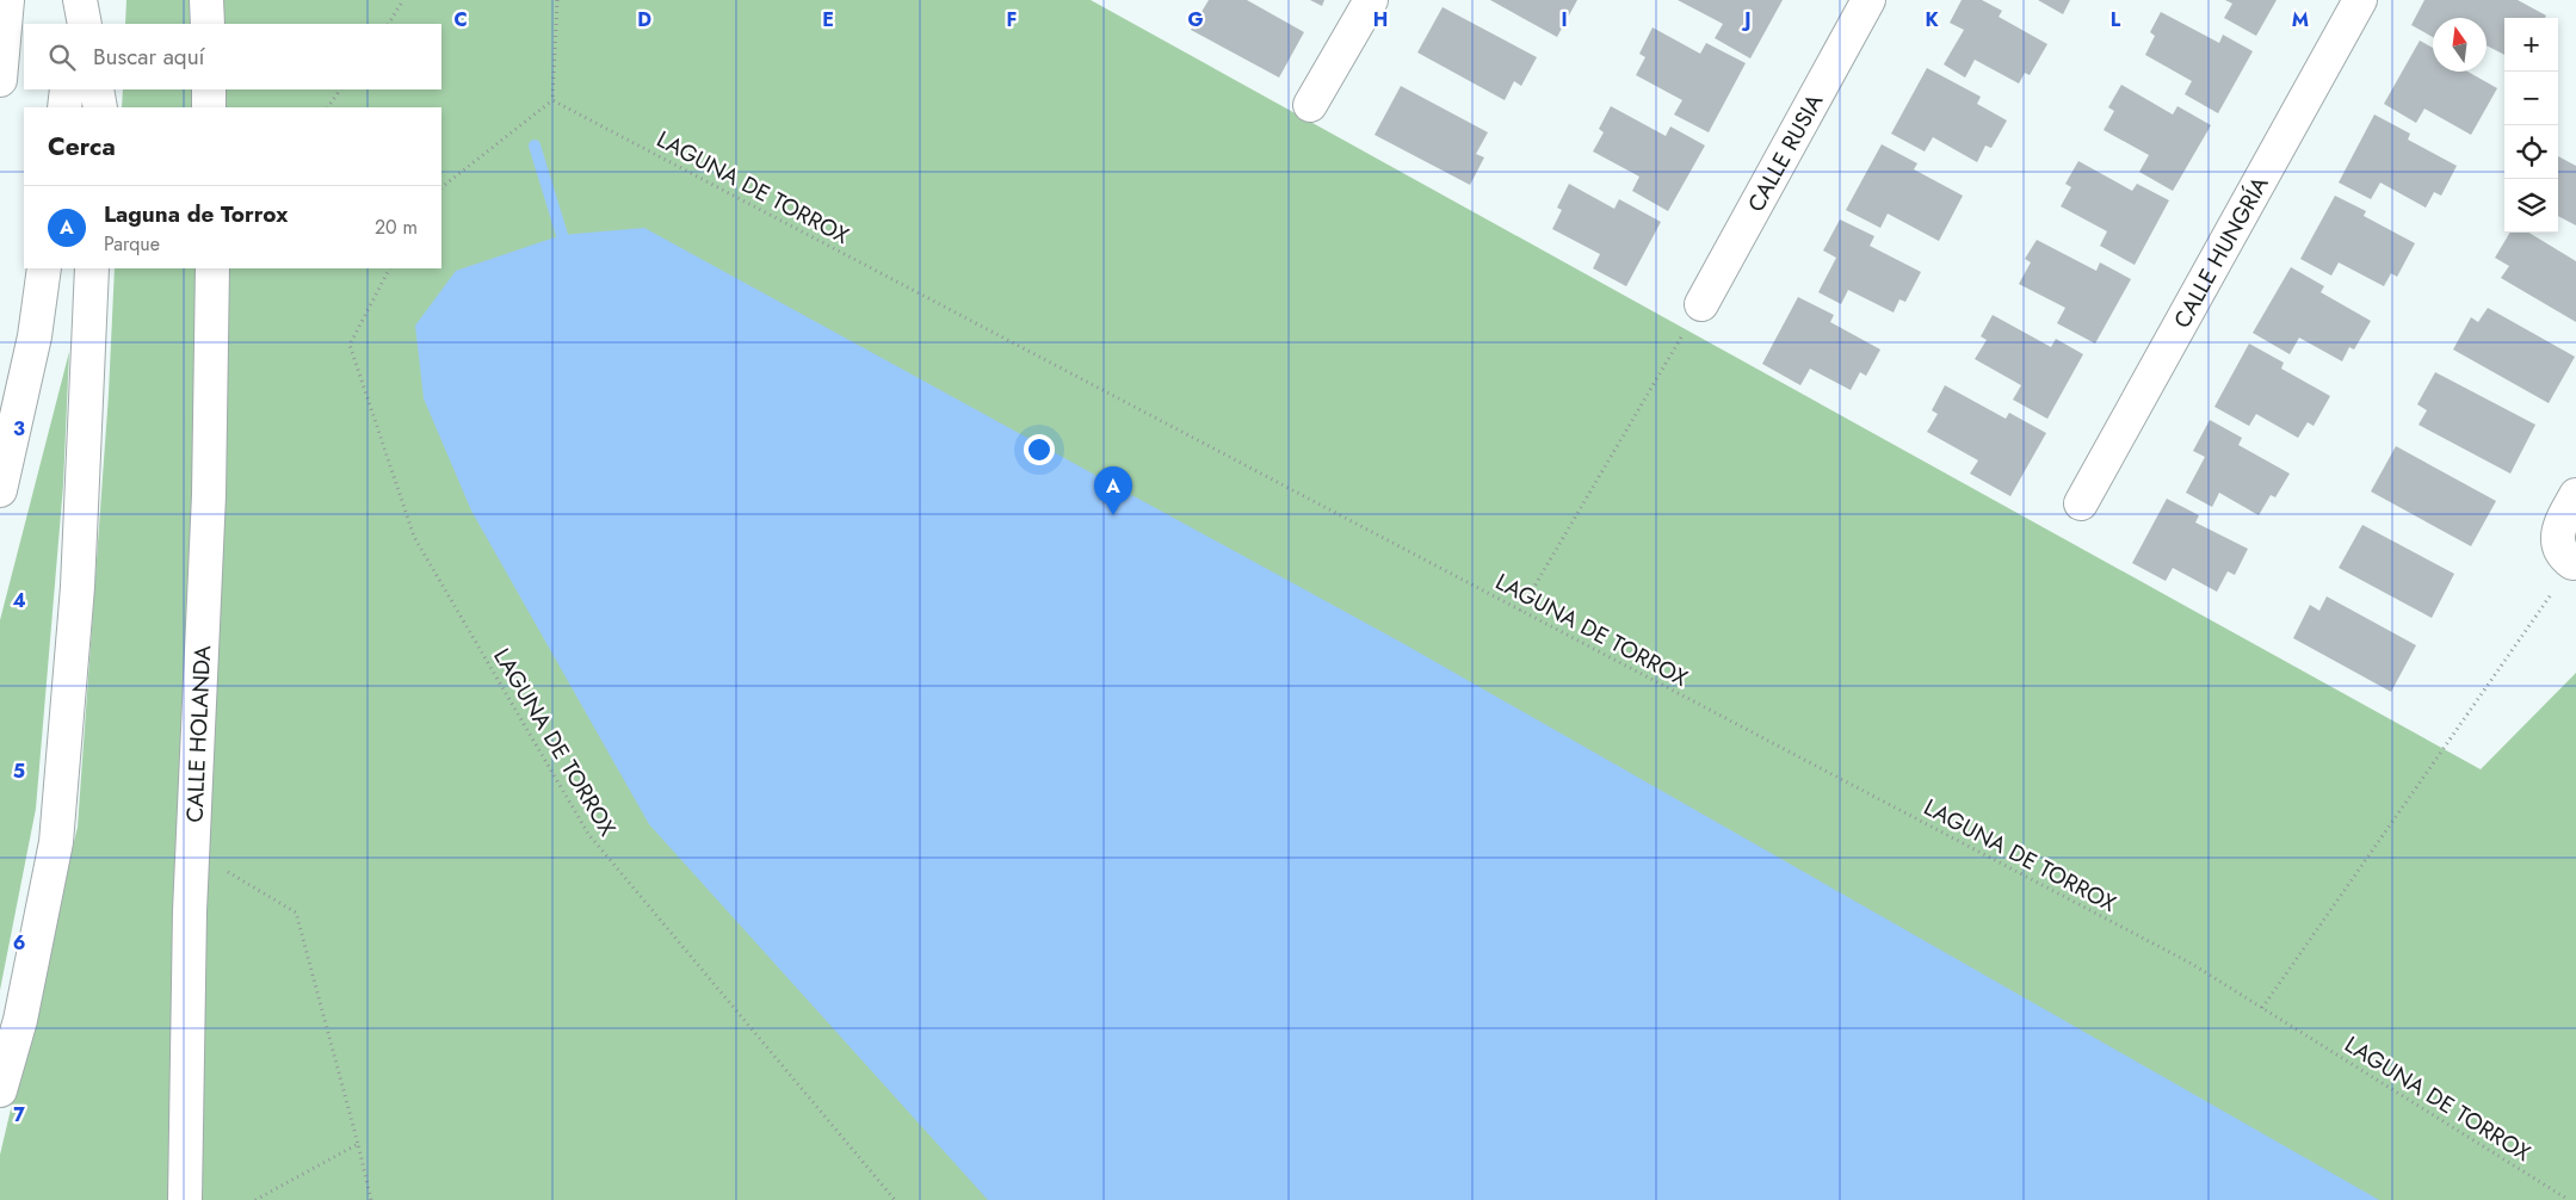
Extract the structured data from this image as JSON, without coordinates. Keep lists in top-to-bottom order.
{
  "streets": {
    "main road": ["CALLE RUSIA", "CALLE HUNGRÍA", "CALLE HOLANDA"],
    "path": ["LAGUNA DE TORROX"]
  },
  "north": "top",
  "page": {
    "map_buttons": ["+", "−"],
    "search": "Buscar aquí",
    "heading": "Cerca",
    "list": [
      {
        "mark": "A",
        "name": "Laguna de Torrox",
        "note": "Parque",
        "value": "20 m"
      }
    ],
    "pins": "A"
  },
  "grid": {
    "columns": [
      "C",
      "D",
      "E",
      "F",
      "G",
      "H",
      "I",
      "J",
      "K",
      "L",
      "M"
    ],
    "rows": [
      "3",
      "4",
      "5",
      "6",
      "7"
    ]
  }
}
